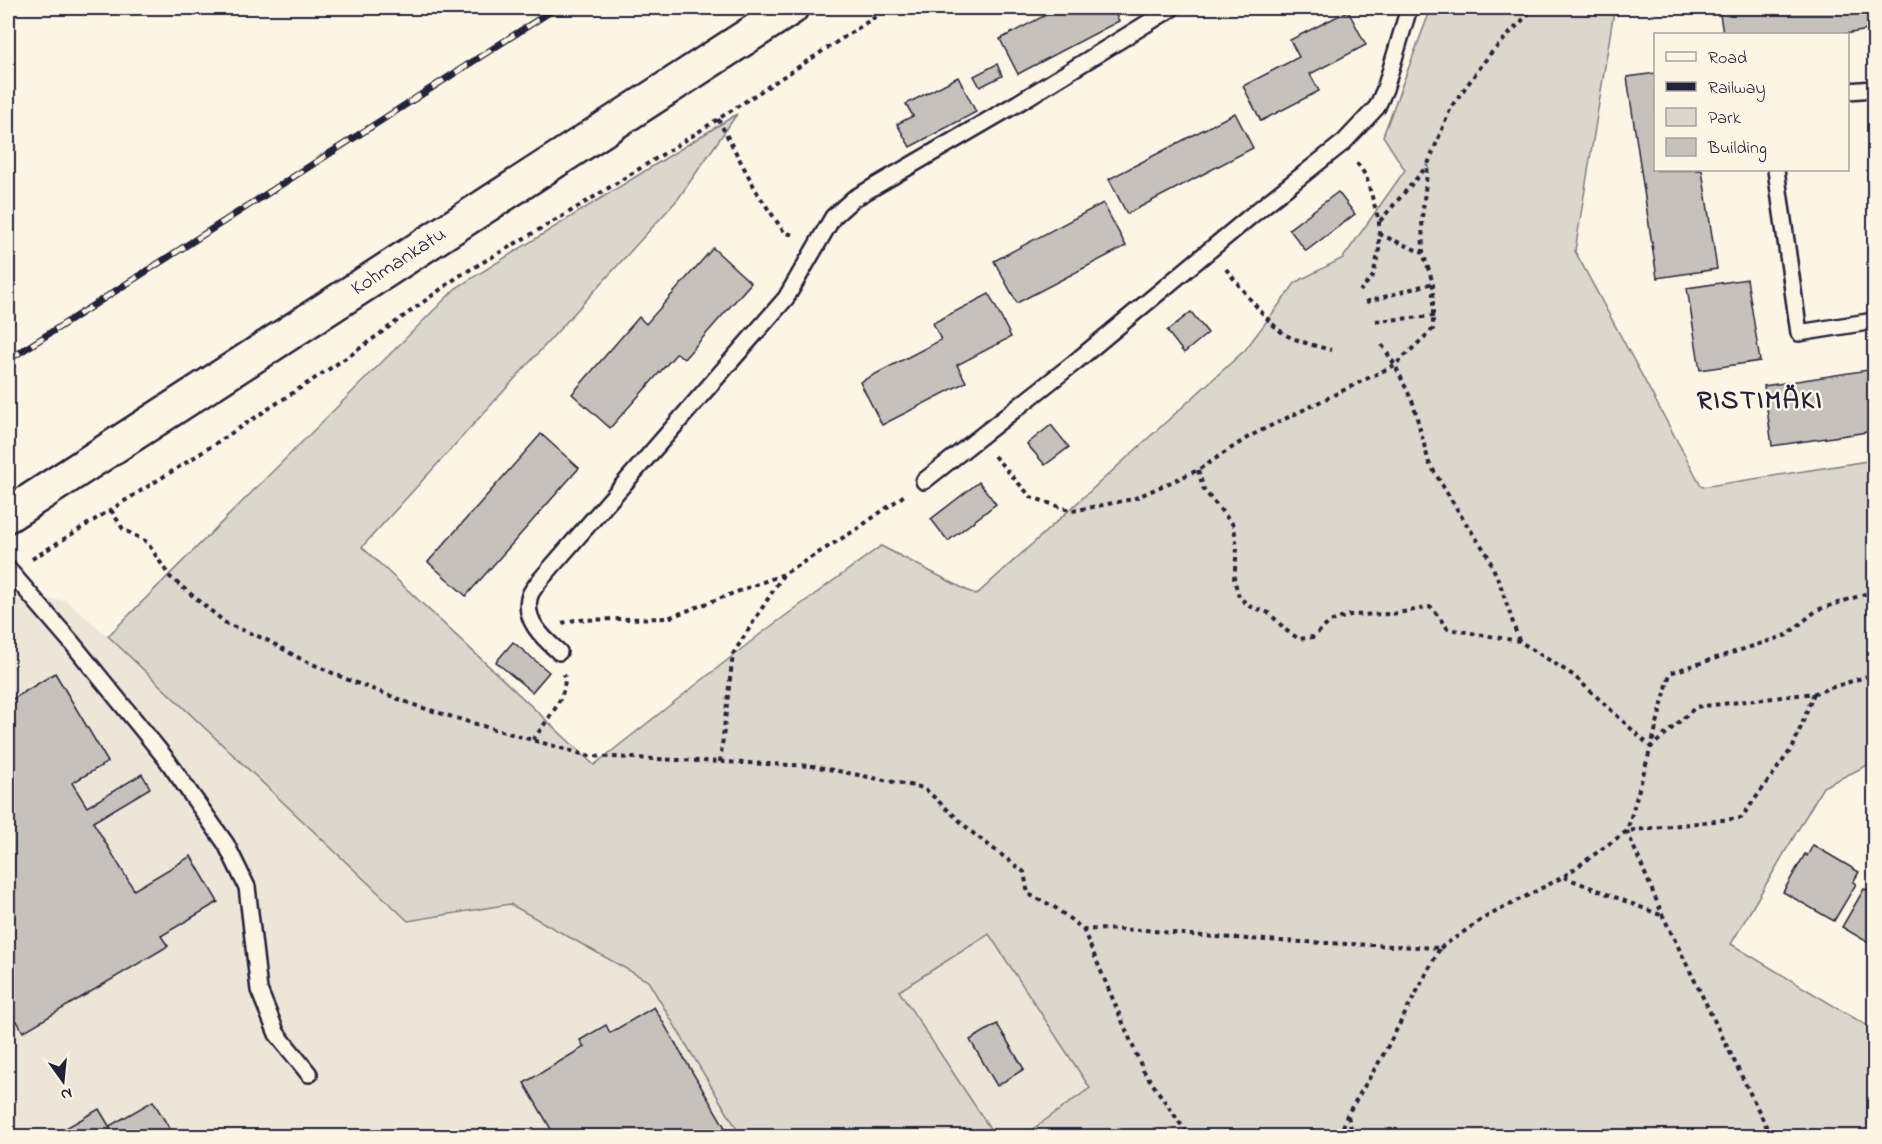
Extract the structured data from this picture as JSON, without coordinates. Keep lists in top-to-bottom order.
{
  "streets": {
    "street": ["Kohmankatu"]
  },
  "districts": ["RISTIMÄKI"],
  "legend": [
    "Road",
    "Railway",
    "Park",
    "Building"
  ],
  "north": "bottom"
}
